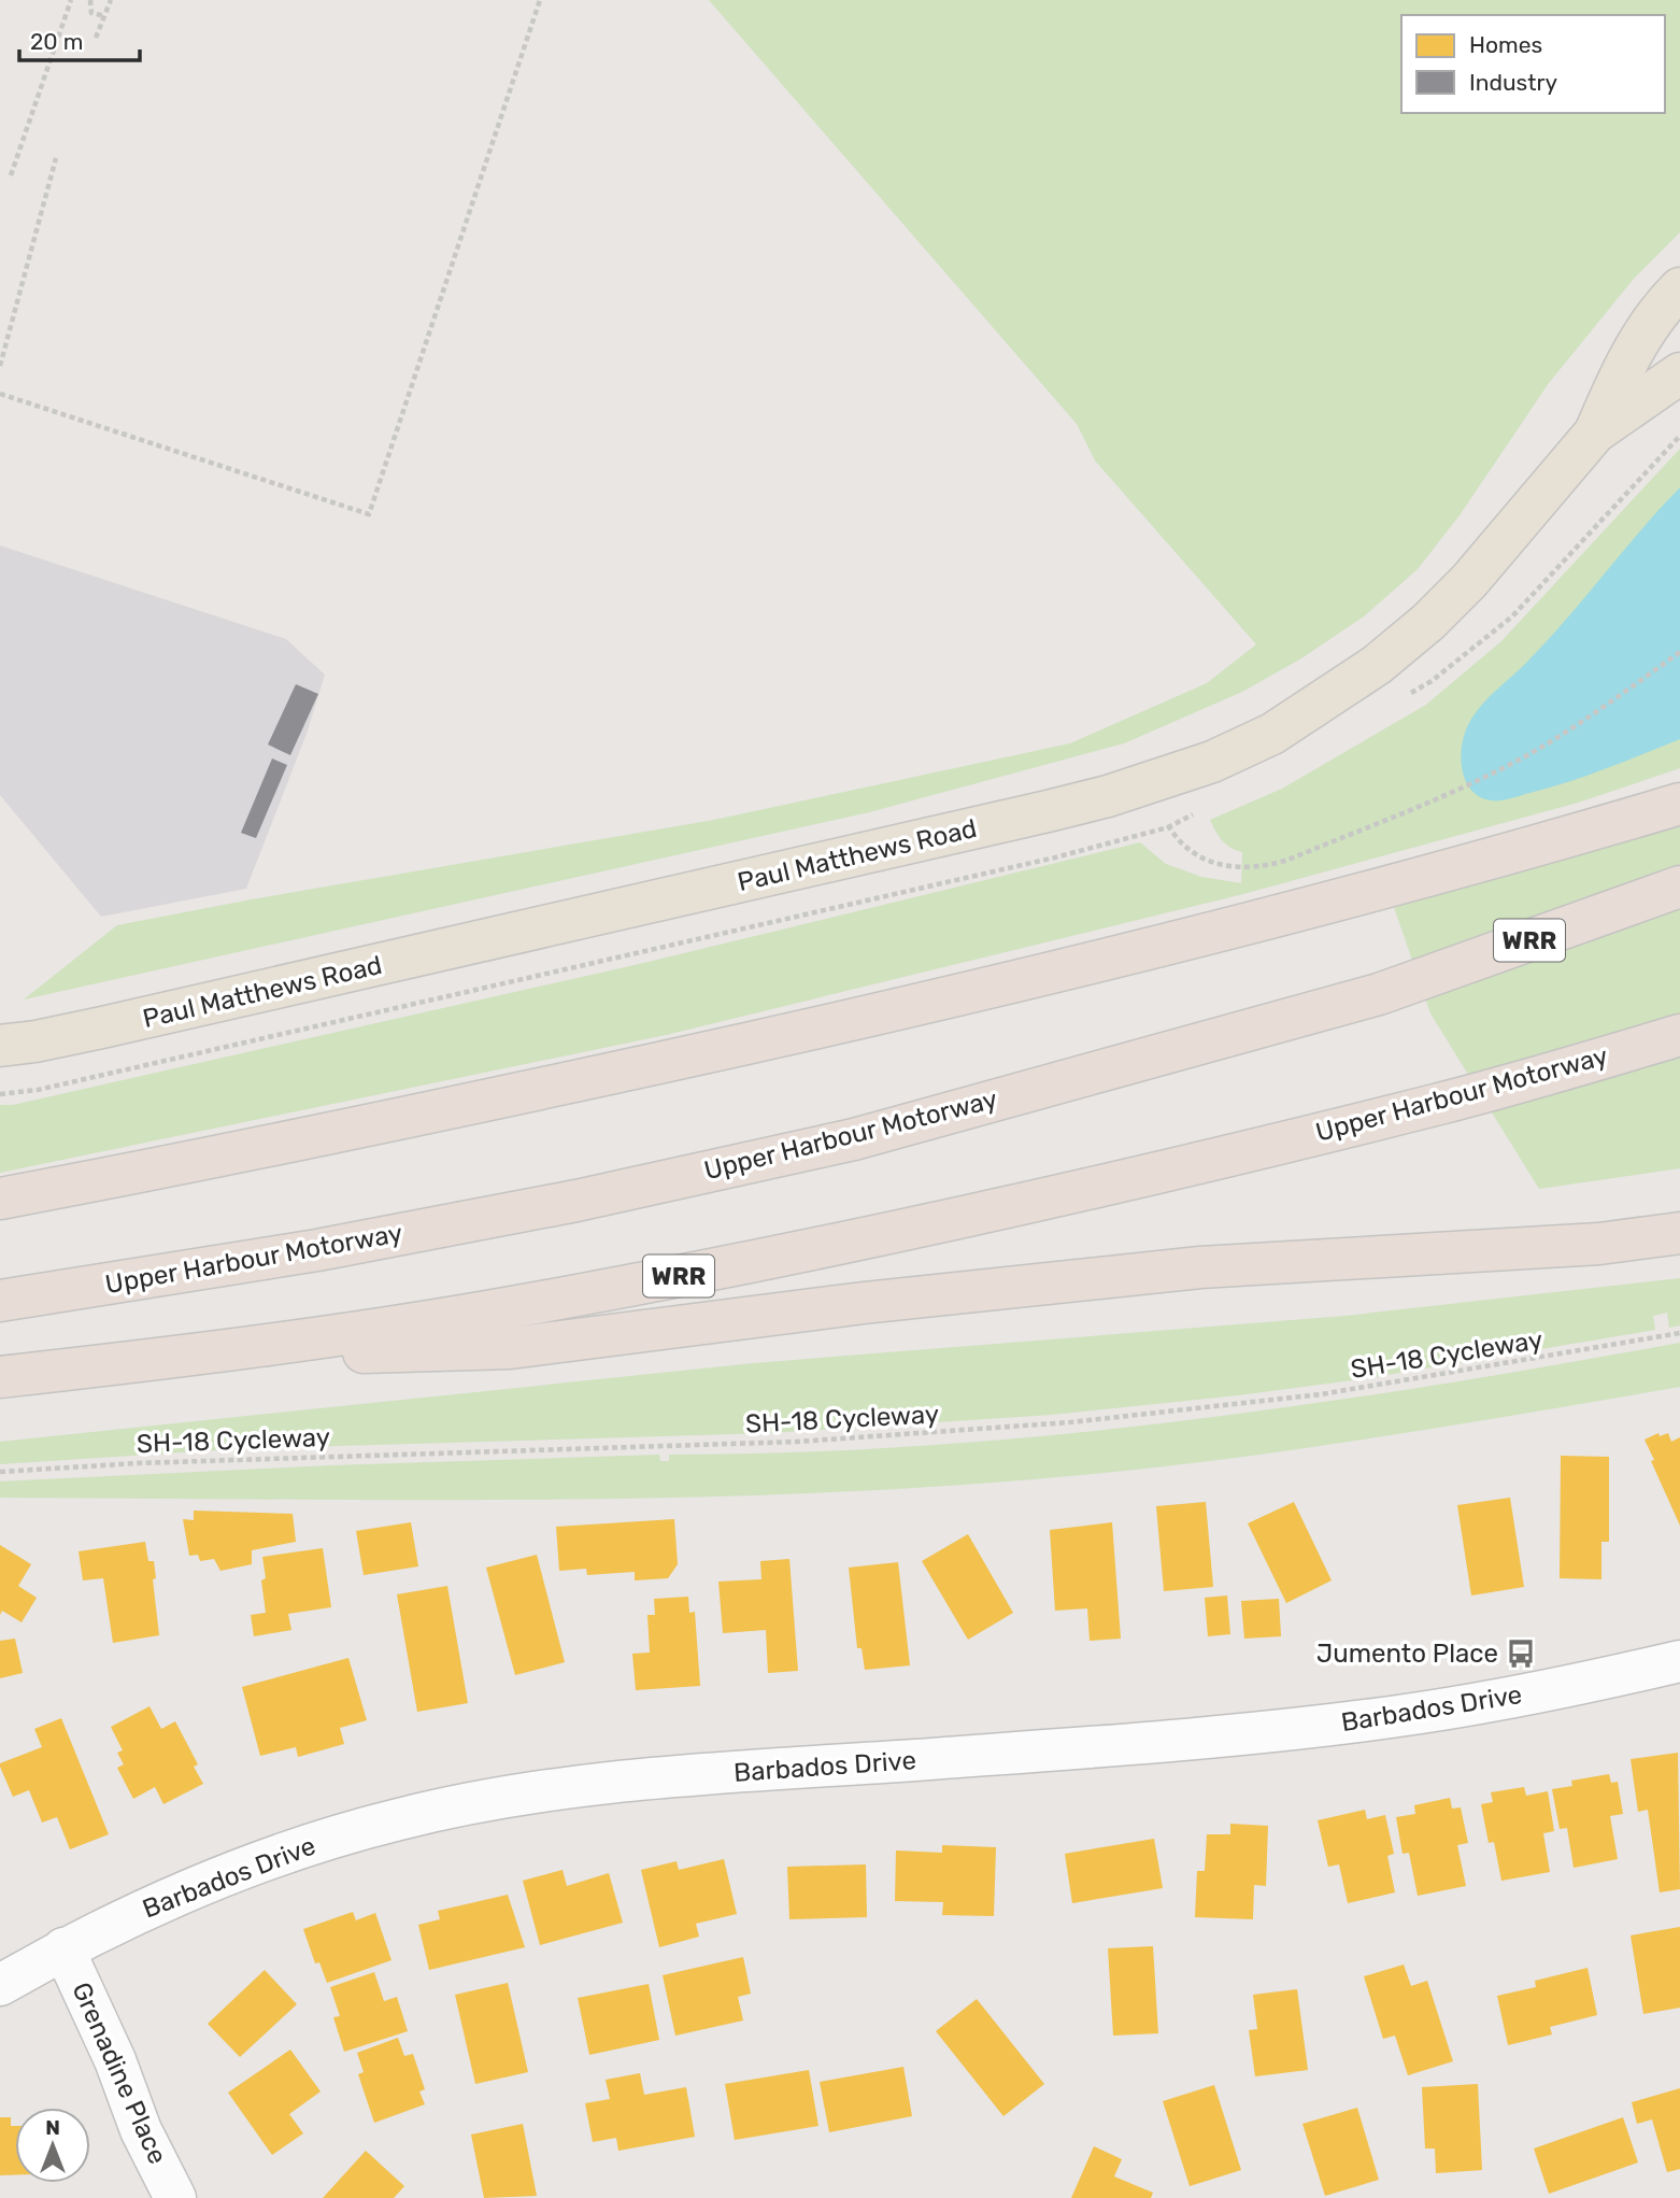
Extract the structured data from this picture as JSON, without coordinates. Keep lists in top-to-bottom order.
{
  "streets": {
    "highway": ["WRR", "Upper Harbour Motorway"],
    "main road": ["Paul Matthews Road"],
    "street": ["Barbados Drive", "Grenadine Place"],
    "path": ["SH-18 Cycleway"]
  },
  "crossings": [
    ["Barbados Drive", "Grenadine Place"]
  ],
  "places": {
    "bus stop": ["Jumento Place"]
  },
  "legend": ["Homes", "Industry"],
  "scale_bar": "20 m",
  "north": "top"
}
